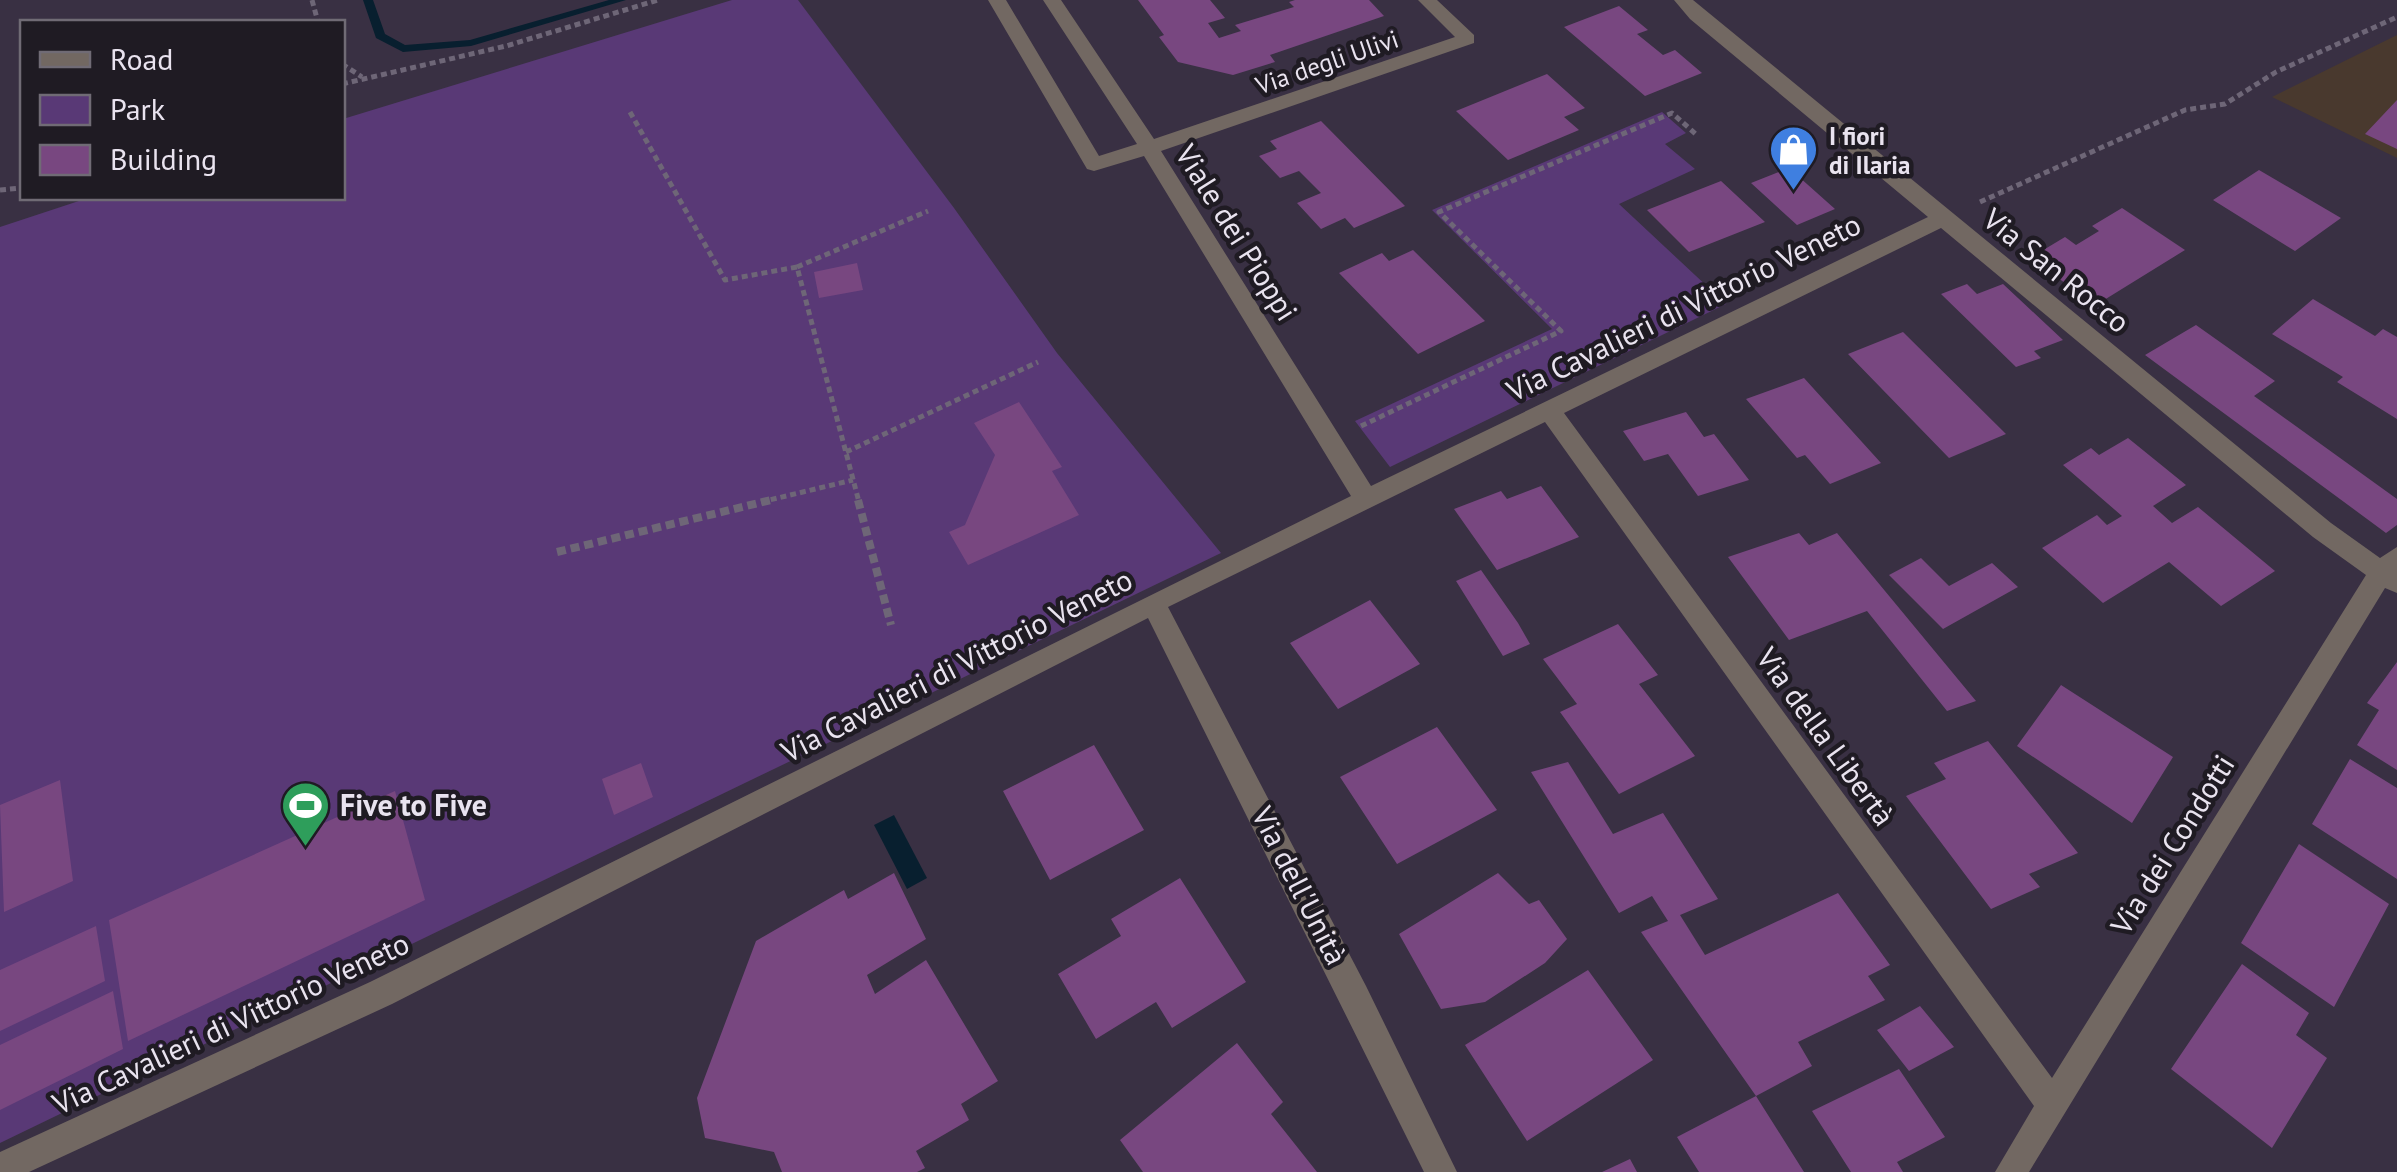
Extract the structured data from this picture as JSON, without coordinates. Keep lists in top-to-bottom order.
{
  "streets": {
    "street": [
      "Via degli Ulivi",
      "Viale dei Pioppi",
      "Via San Rocco",
      "Via Cavalieri di Vittorio Veneto",
      "Via della Libertà",
      "Via dei Condotti",
      "Via dell'Unità"
    ]
  },
  "crossings": [
    ["Via degli Ulivi", "Viale dei Pioppi"],
    ["Viale dei Pioppi", "Via Cavalieri di Vittorio Veneto"],
    ["Via San Rocco", "Via Cavalieri di Vittorio Veneto"],
    ["Via San Rocco", "Via dei Condotti"],
    ["Via Cavalieri di Vittorio Veneto", "Via della Libertà"],
    ["Via Cavalieri di Vittorio Veneto", "Via dell'Unità"],
    ["Via della Libertà", "Via dei Condotti"]
  ],
  "places": {
    "shop": ["I fiori di Ilaria"],
    "sports": ["Five to Five"]
  },
  "legend": ["Road", "Park", "Building"]
}
